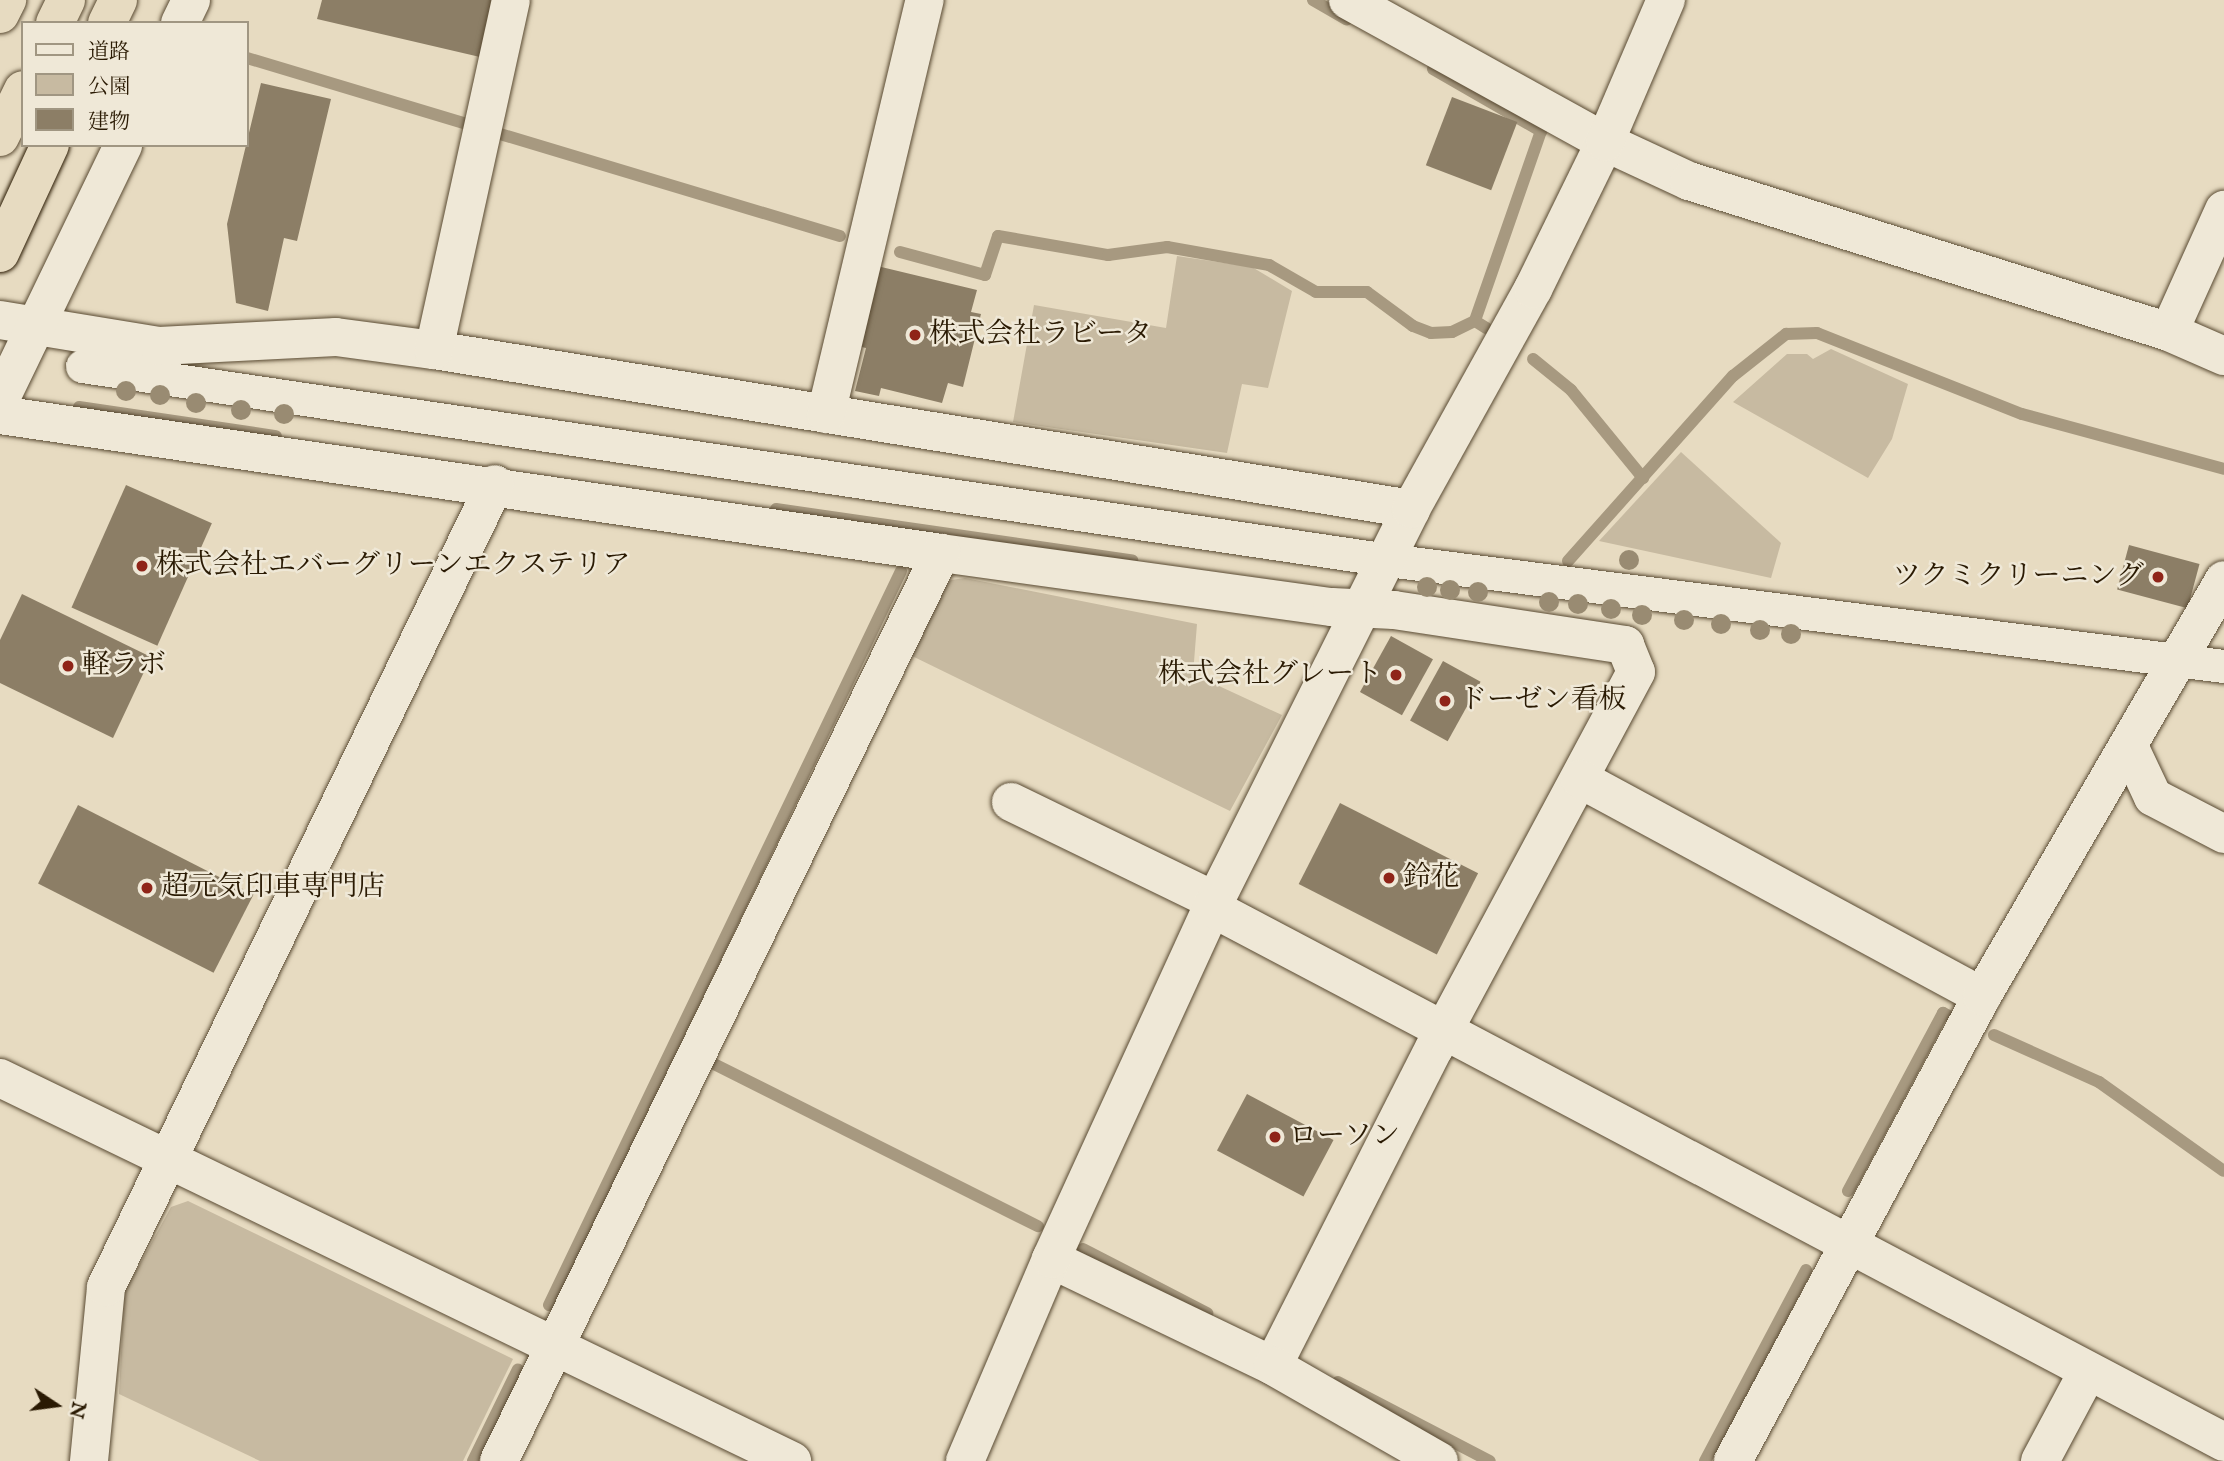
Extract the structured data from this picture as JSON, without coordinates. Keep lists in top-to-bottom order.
{
  "places": [
    "株式会社ラビータ",
    "株式会社エバーグリーンエクステリア",
    "ツクミクリーニング",
    "軽ラボ",
    "株式会社グレート",
    "ドーゼン看板",
    "鈴花",
    "超元気印車専門店",
    "ローソン"
  ],
  "legend": ["道路", "公園", "建物"],
  "north": "right"
}
